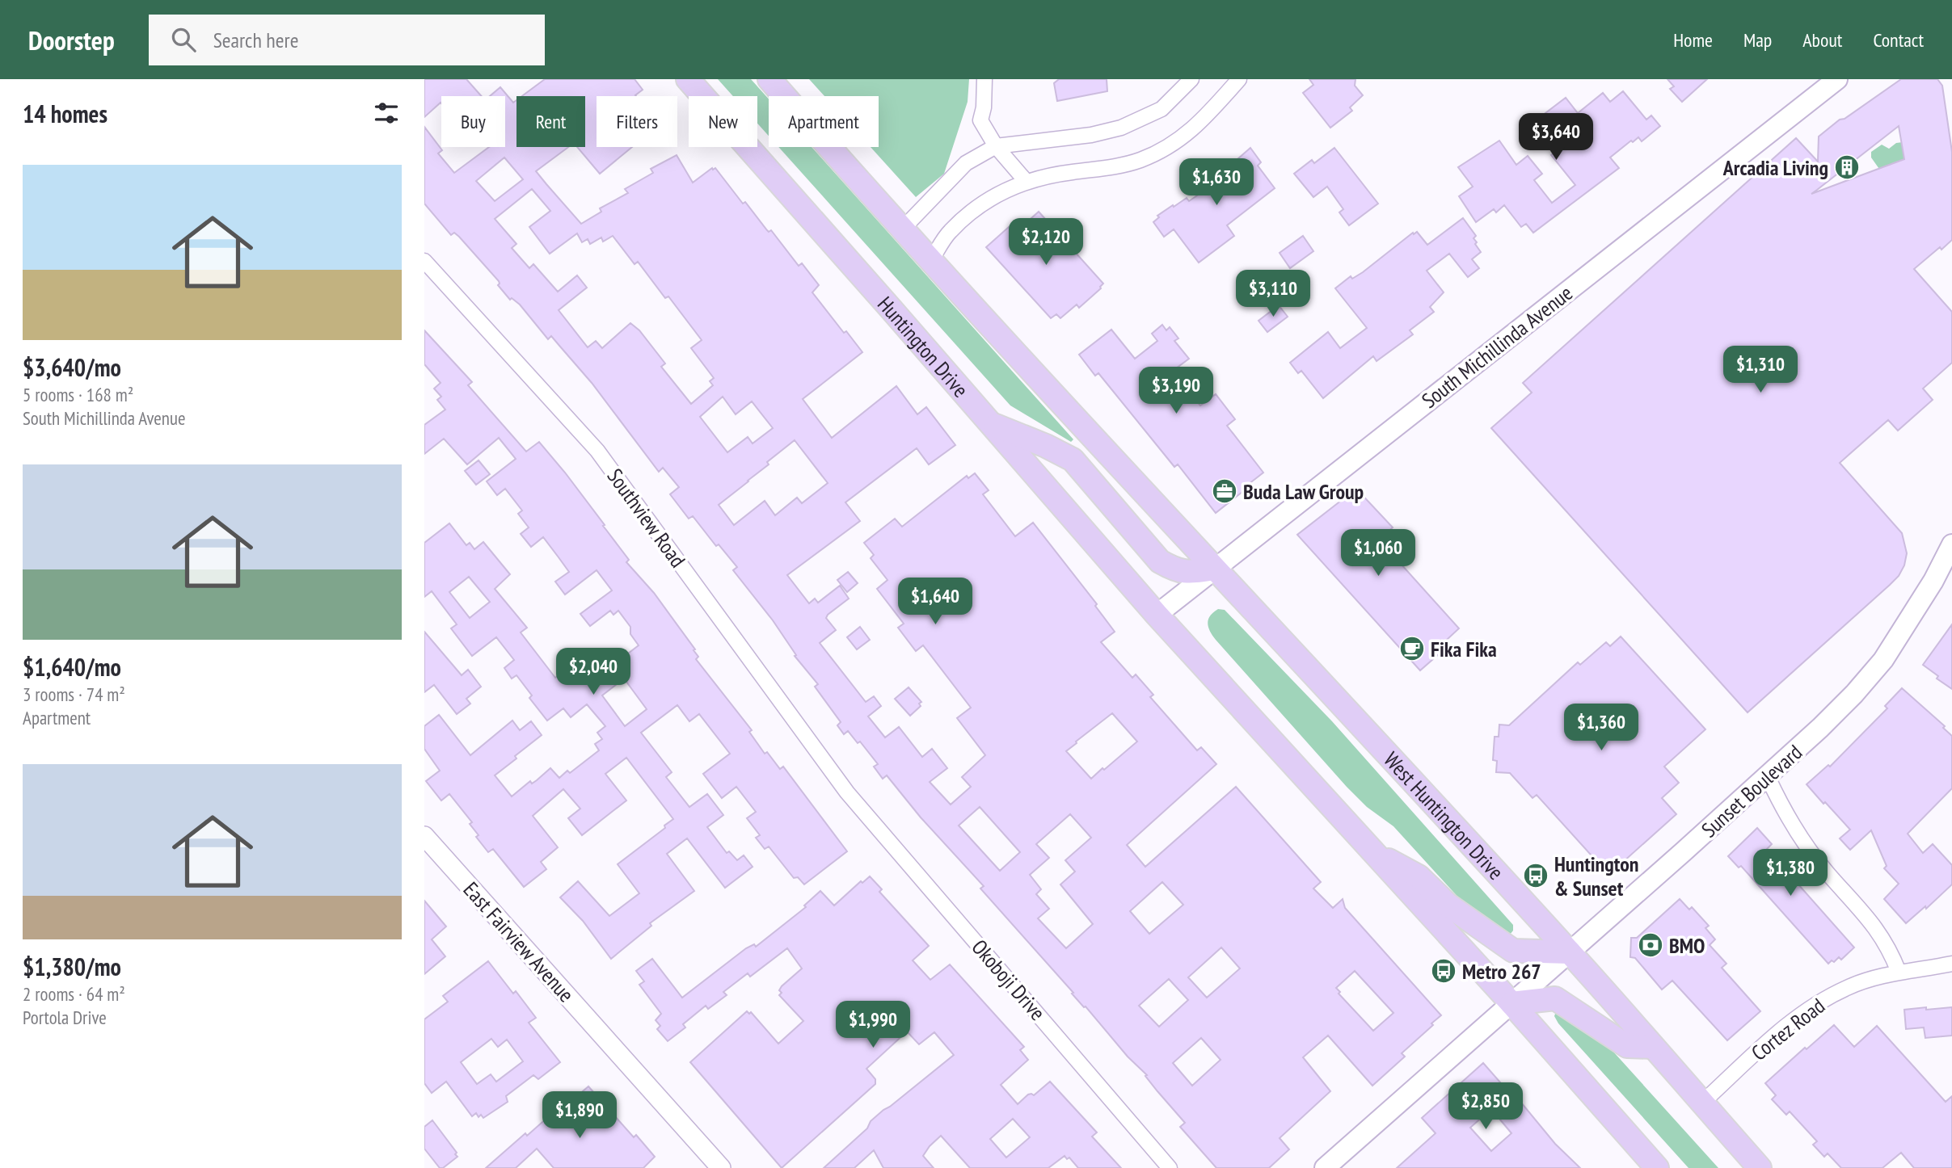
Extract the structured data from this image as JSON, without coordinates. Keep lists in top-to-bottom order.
{
  "streets": {
    "main road": [
      "Huntington Drive",
      "South Michillinda Avenue",
      "Sunset Boulevard",
      "West Huntington Drive"
    ],
    "street": [
      "Southview Road",
      "East Fairview Avenue",
      "Okoboji Drive",
      "Cortez Road"
    ]
  },
  "crossings": [
    ["Huntington Drive", "South Michillinda Avenue"],
    ["South Michillinda Avenue", "West Huntington Drive"],
    ["Southview Road", "Okoboji Drive"],
    ["Sunset Boulevard", "West Huntington Drive"],
    ["West Huntington Drive", "Cortez Road"]
  ],
  "places": {
    "building": ["Arcadia Living"],
    "office": ["Buda Law Group"],
    "cafe": ["Fika Fika"],
    "bus stop": ["Huntington & Sunset", "Metro 267"],
    "bank": ["BMO"]
  },
  "page": {
    "header": "Doorstep",
    "search": "Search here",
    "nav": [
      "Home",
      "Map",
      "About",
      "Contact"
    ],
    "heading": "14 homes",
    "chip": [
      "Buy",
      "Rent",
      "Filters",
      "New",
      "Apartment"
    ],
    "price": [
      "$3,640",
      "$1,630",
      "$2,120",
      "$3,110",
      "$1,310",
      "$3,190",
      "$1,060",
      "$1,640",
      "$2,040",
      "$1,360",
      "$1,380",
      "$1,990",
      "$2,850",
      "$1,890"
    ],
    "list": [
      {
        "name": "$3,640/mo",
        "note": "5 rooms · 168 m² · South Michillinda Avenue"
      },
      {
        "name": "$1,640/mo",
        "note": "3 rooms · 74 m² · Apartment"
      },
      {
        "name": "$1,380/mo",
        "note": "2 rooms · 64 m² · Portola Drive"
      }
    ]
  }
}
